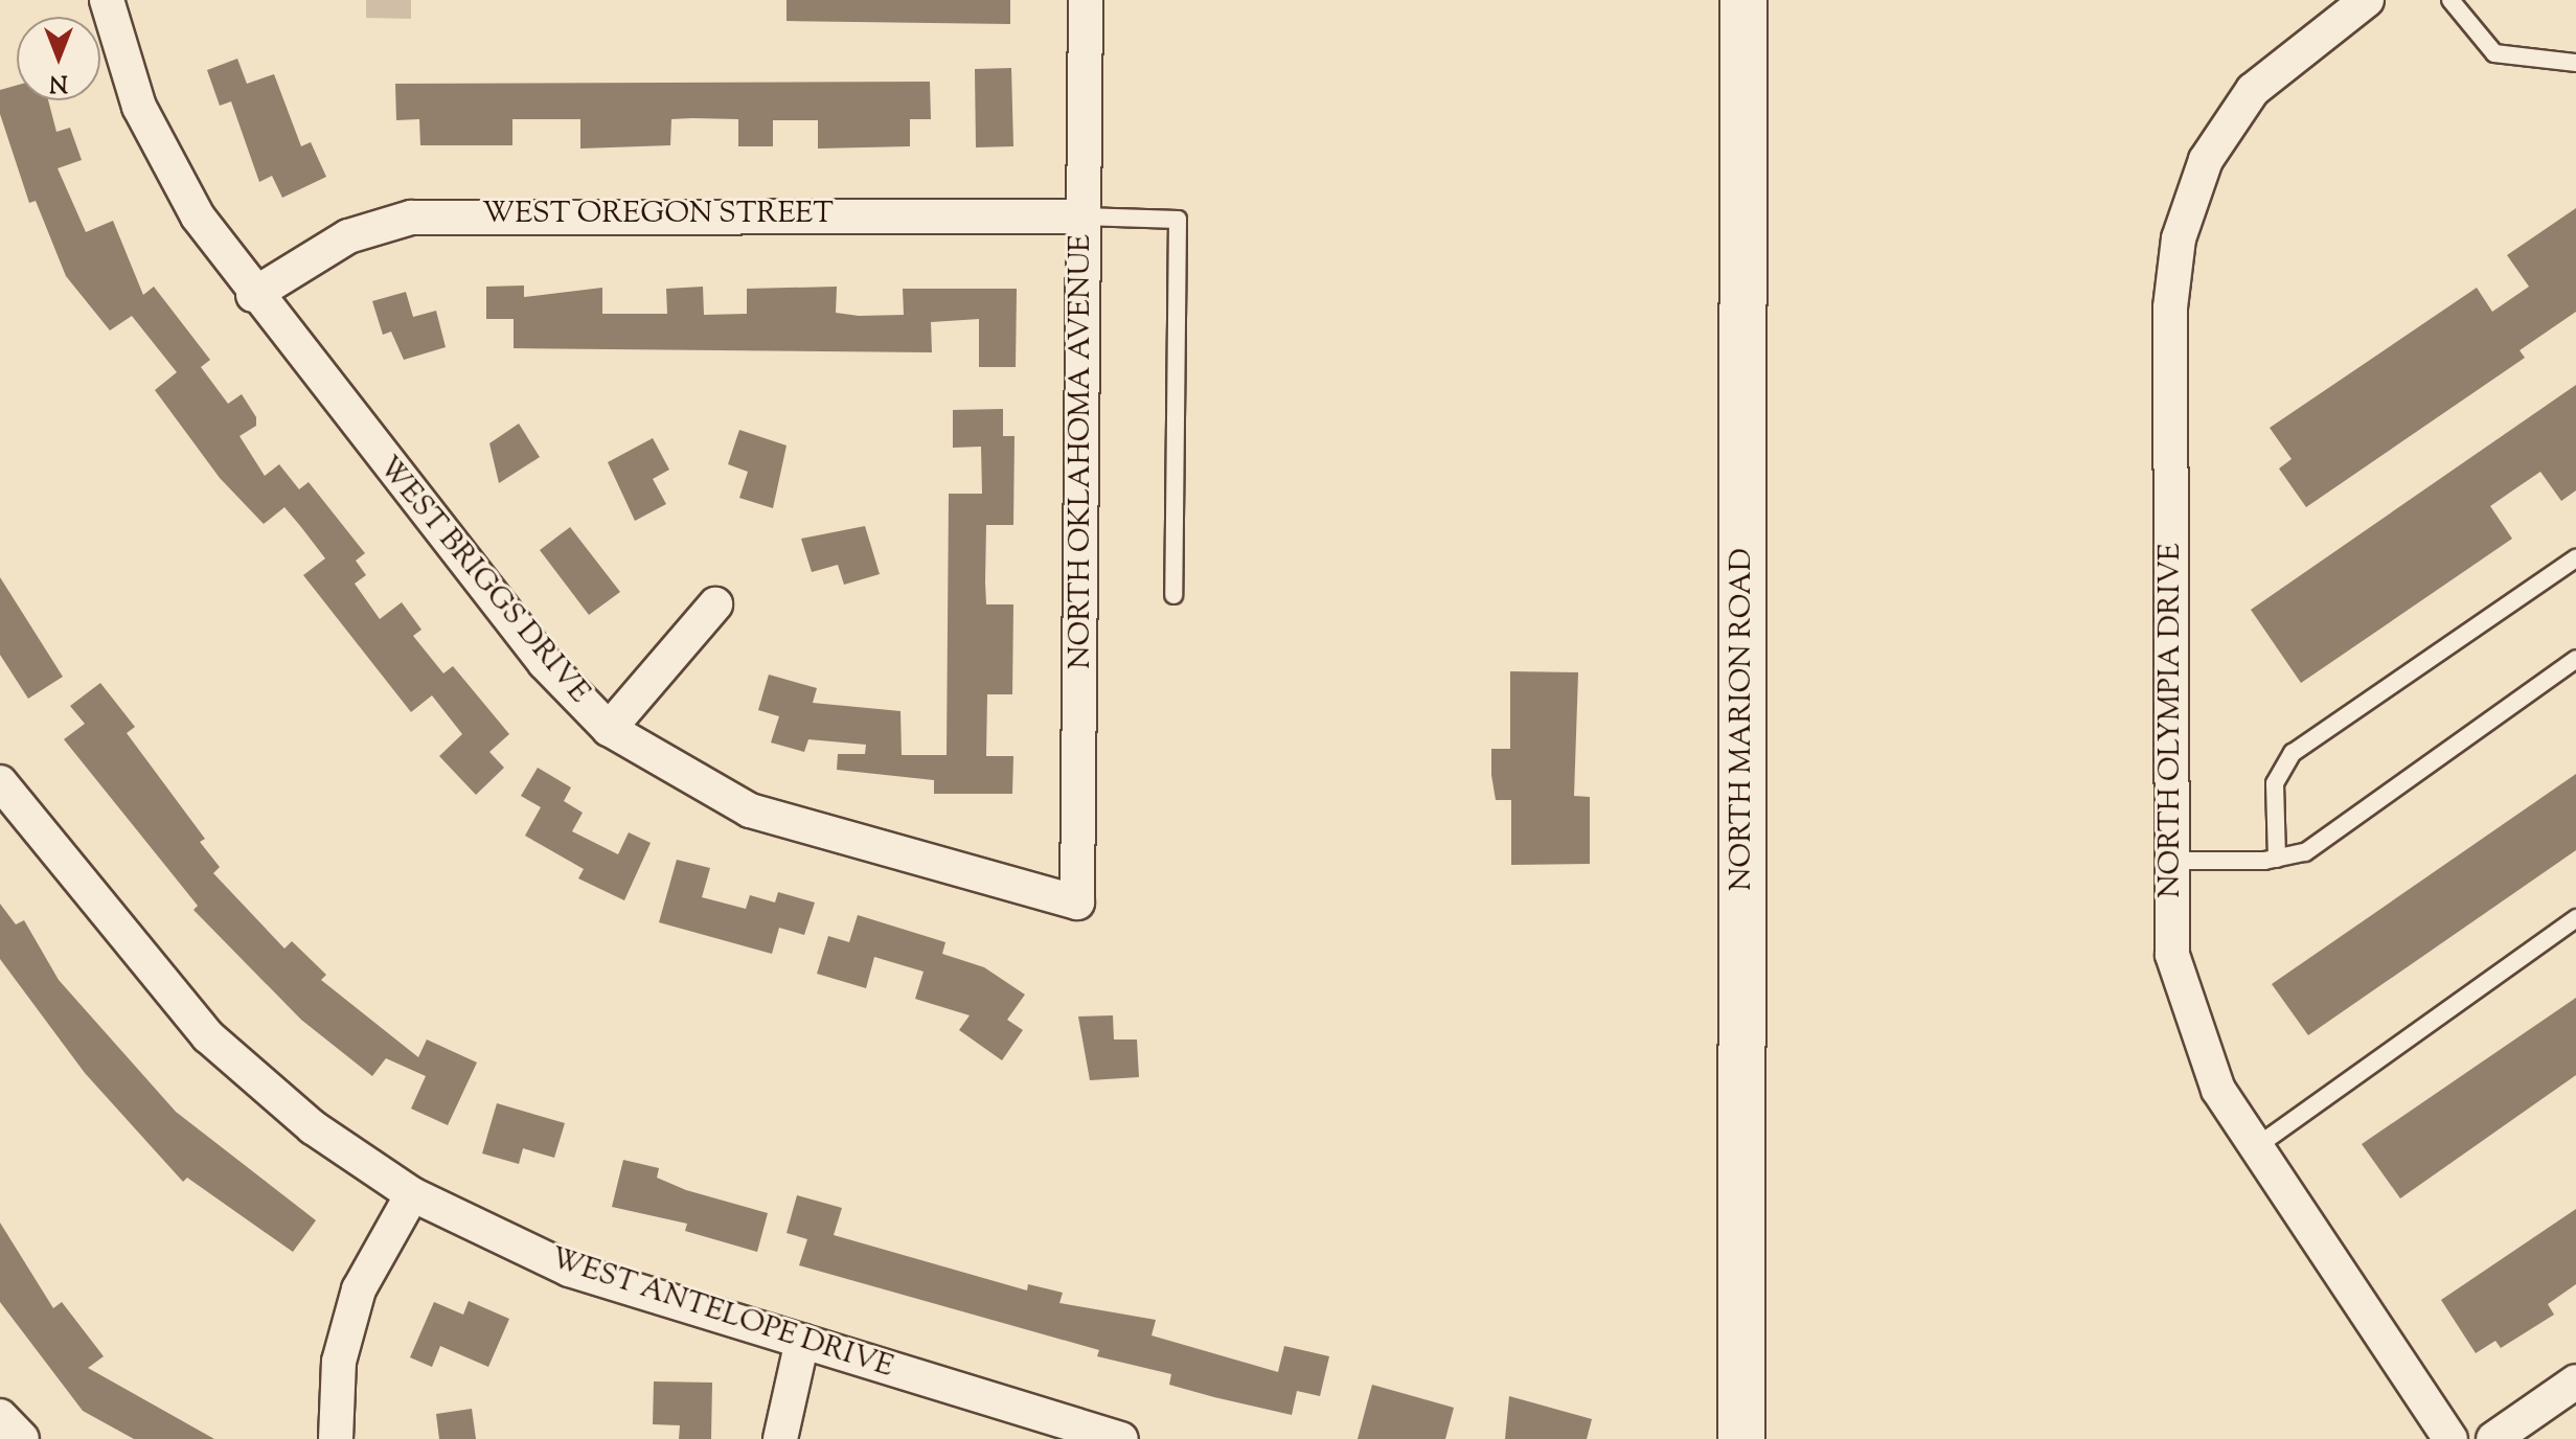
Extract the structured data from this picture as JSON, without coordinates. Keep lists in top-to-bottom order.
{
  "streets": {
    "main road": ["NORTH MARION ROAD"],
    "street": [
      "WEST OREGON STREET",
      "NORTH OKLAHOMA AVENUE",
      "WEST BRIGGS DRIVE",
      "NORTH OLYMPIA DRIVE",
      "WEST ANTELOPE DRIVE"
    ]
  },
  "crossings": [
    ["WEST OREGON STREET", "NORTH OKLAHOMA AVENUE"],
    ["WEST OREGON STREET", "WEST BRIGGS DRIVE"],
    ["NORTH OKLAHOMA AVENUE", "WEST BRIGGS DRIVE"]
  ],
  "north": "bottom"
}
